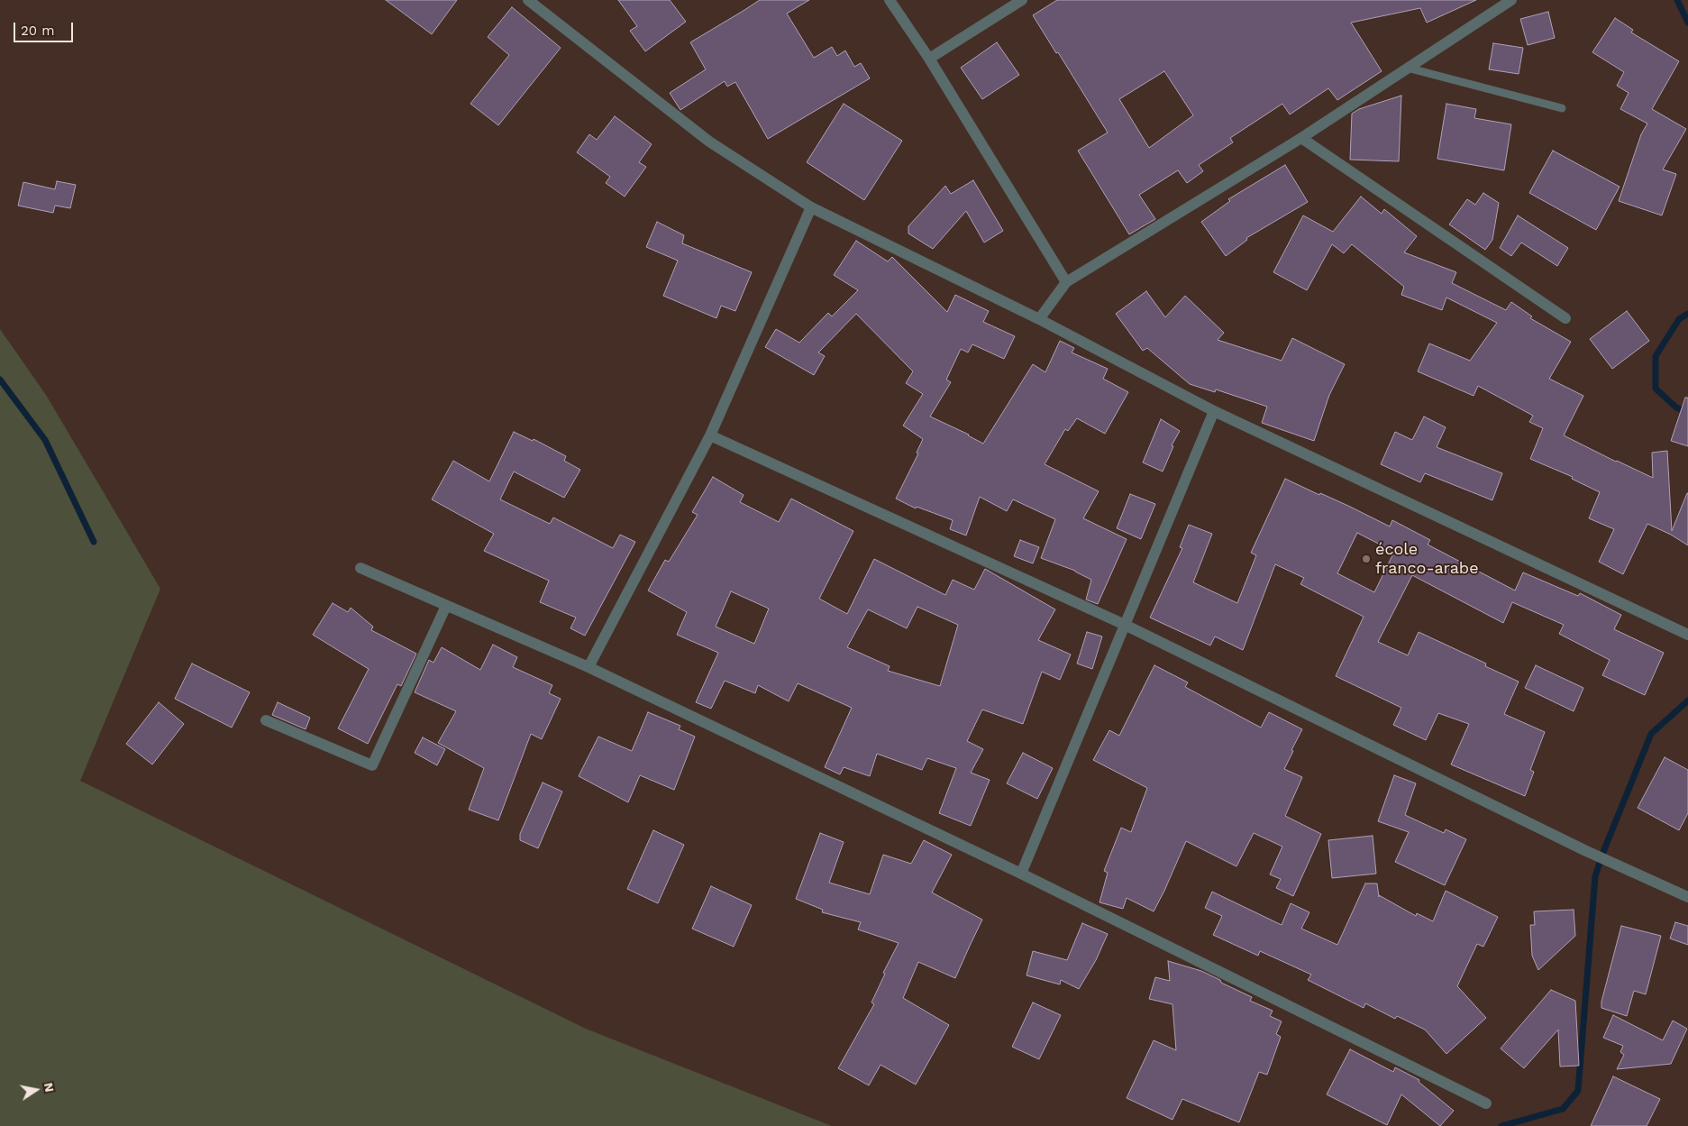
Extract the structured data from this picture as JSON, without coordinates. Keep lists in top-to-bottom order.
{
  "places": ["école franco-arabe"],
  "scale_bar": "20 m",
  "north": "right"
}
